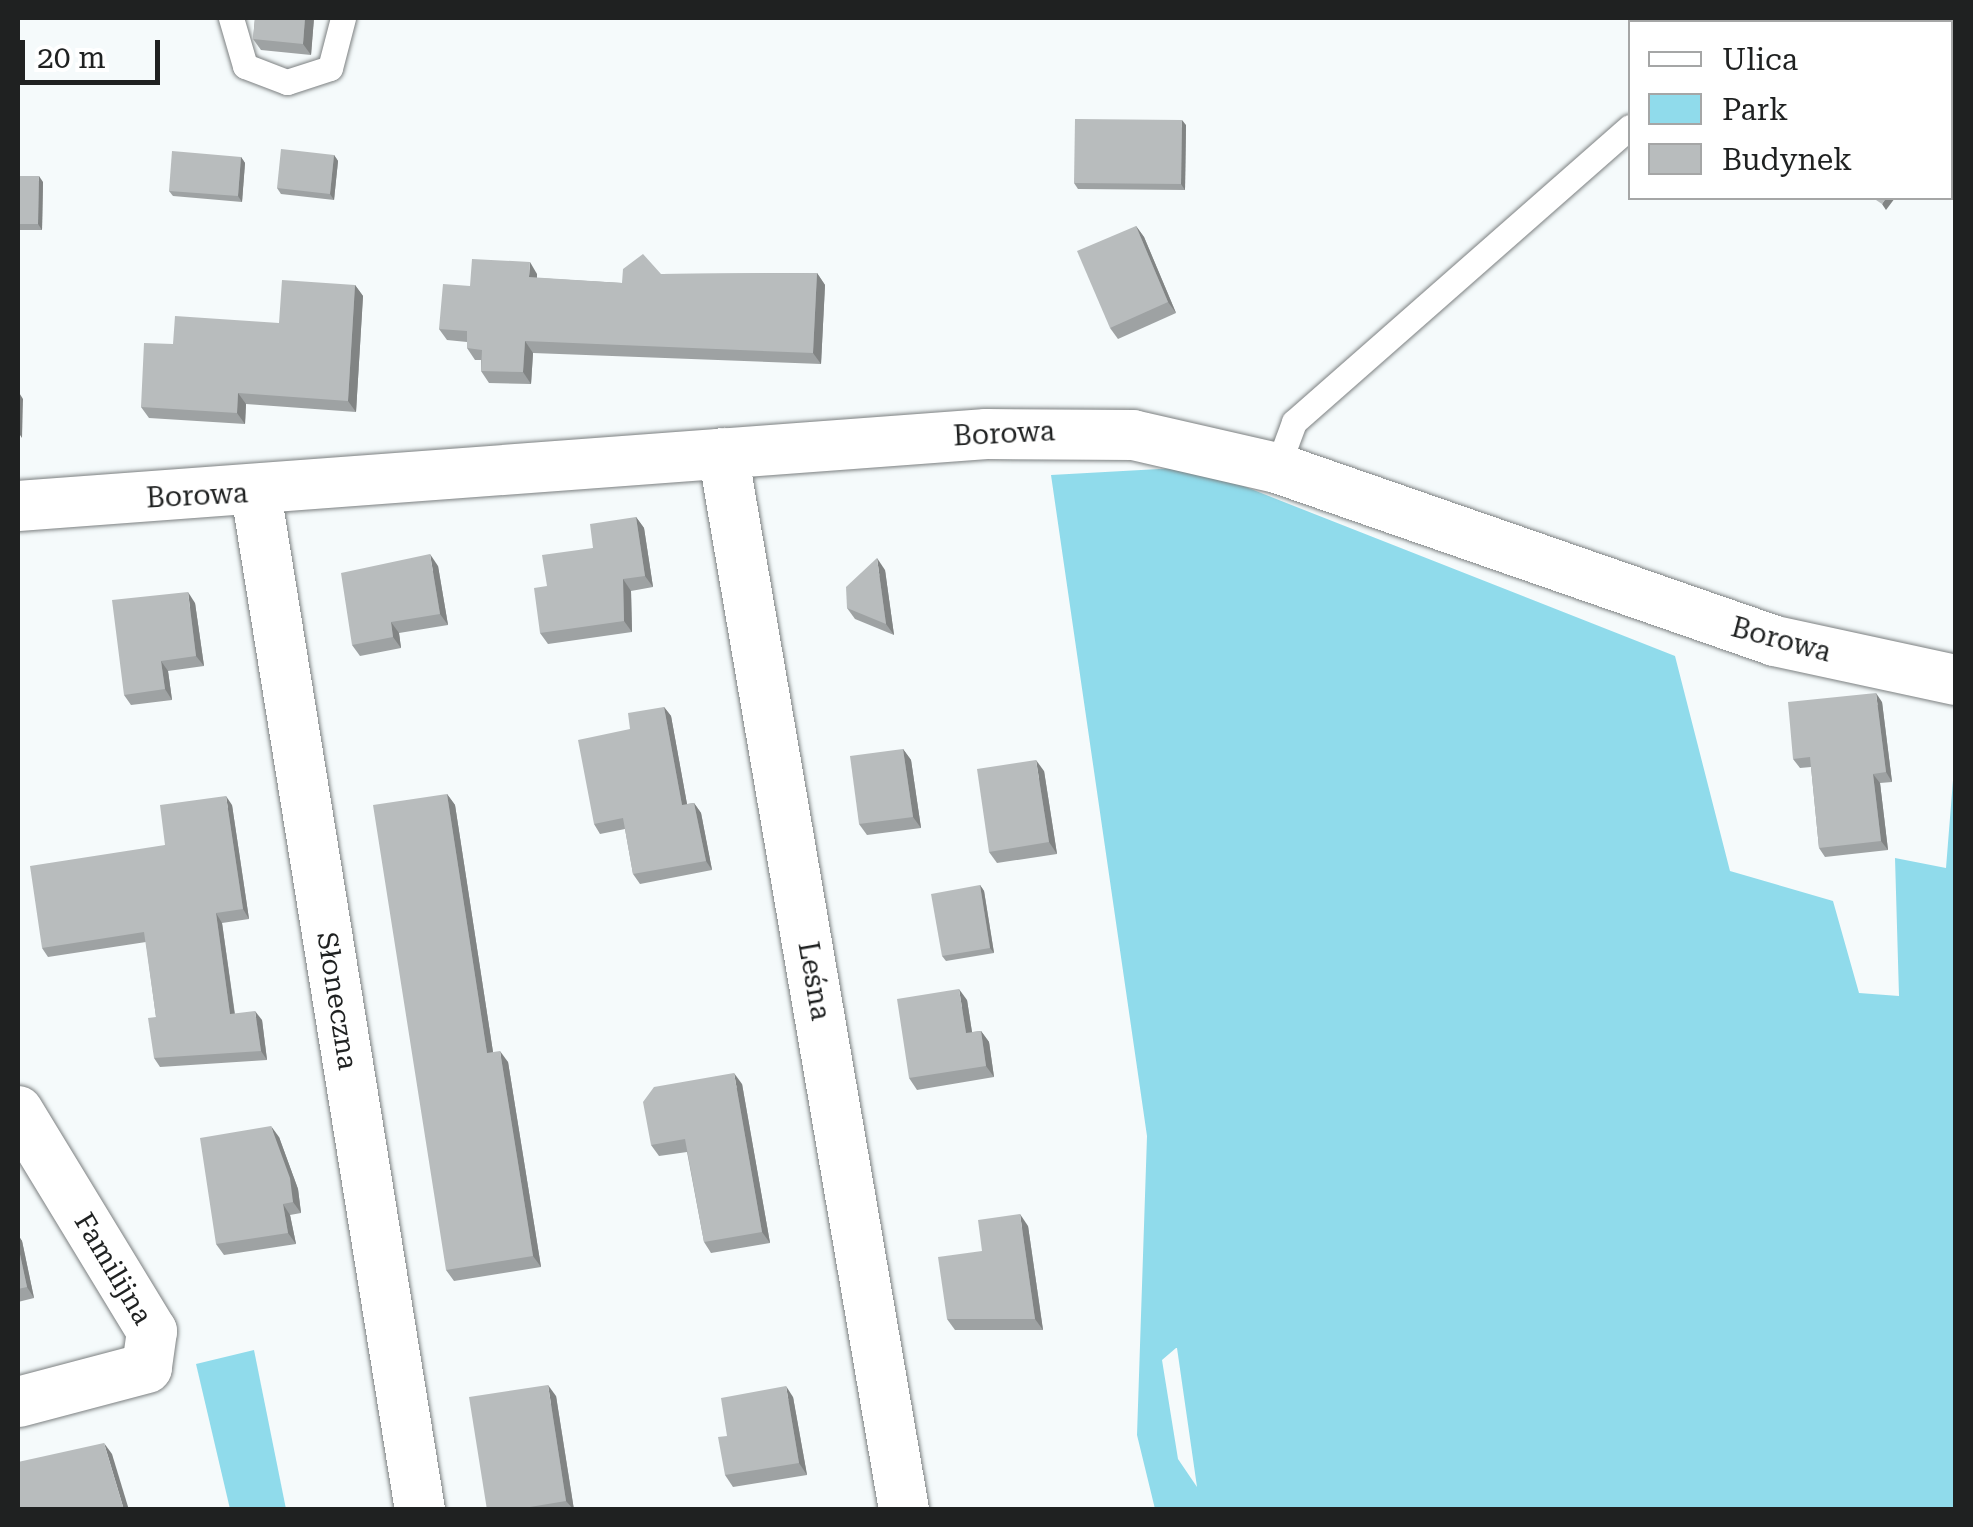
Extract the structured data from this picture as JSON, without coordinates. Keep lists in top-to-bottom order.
{
  "streets": {
    "street": [
      "Borowa",
      "Leśna",
      "Słoneczna",
      "Familijna"
    ]
  },
  "crossings": [
    ["Borowa", "Leśna"],
    ["Borowa", "Słoneczna"]
  ],
  "legend": ["Ulica", "Park", "Budynek"],
  "scale_bar": "20 m"
}
